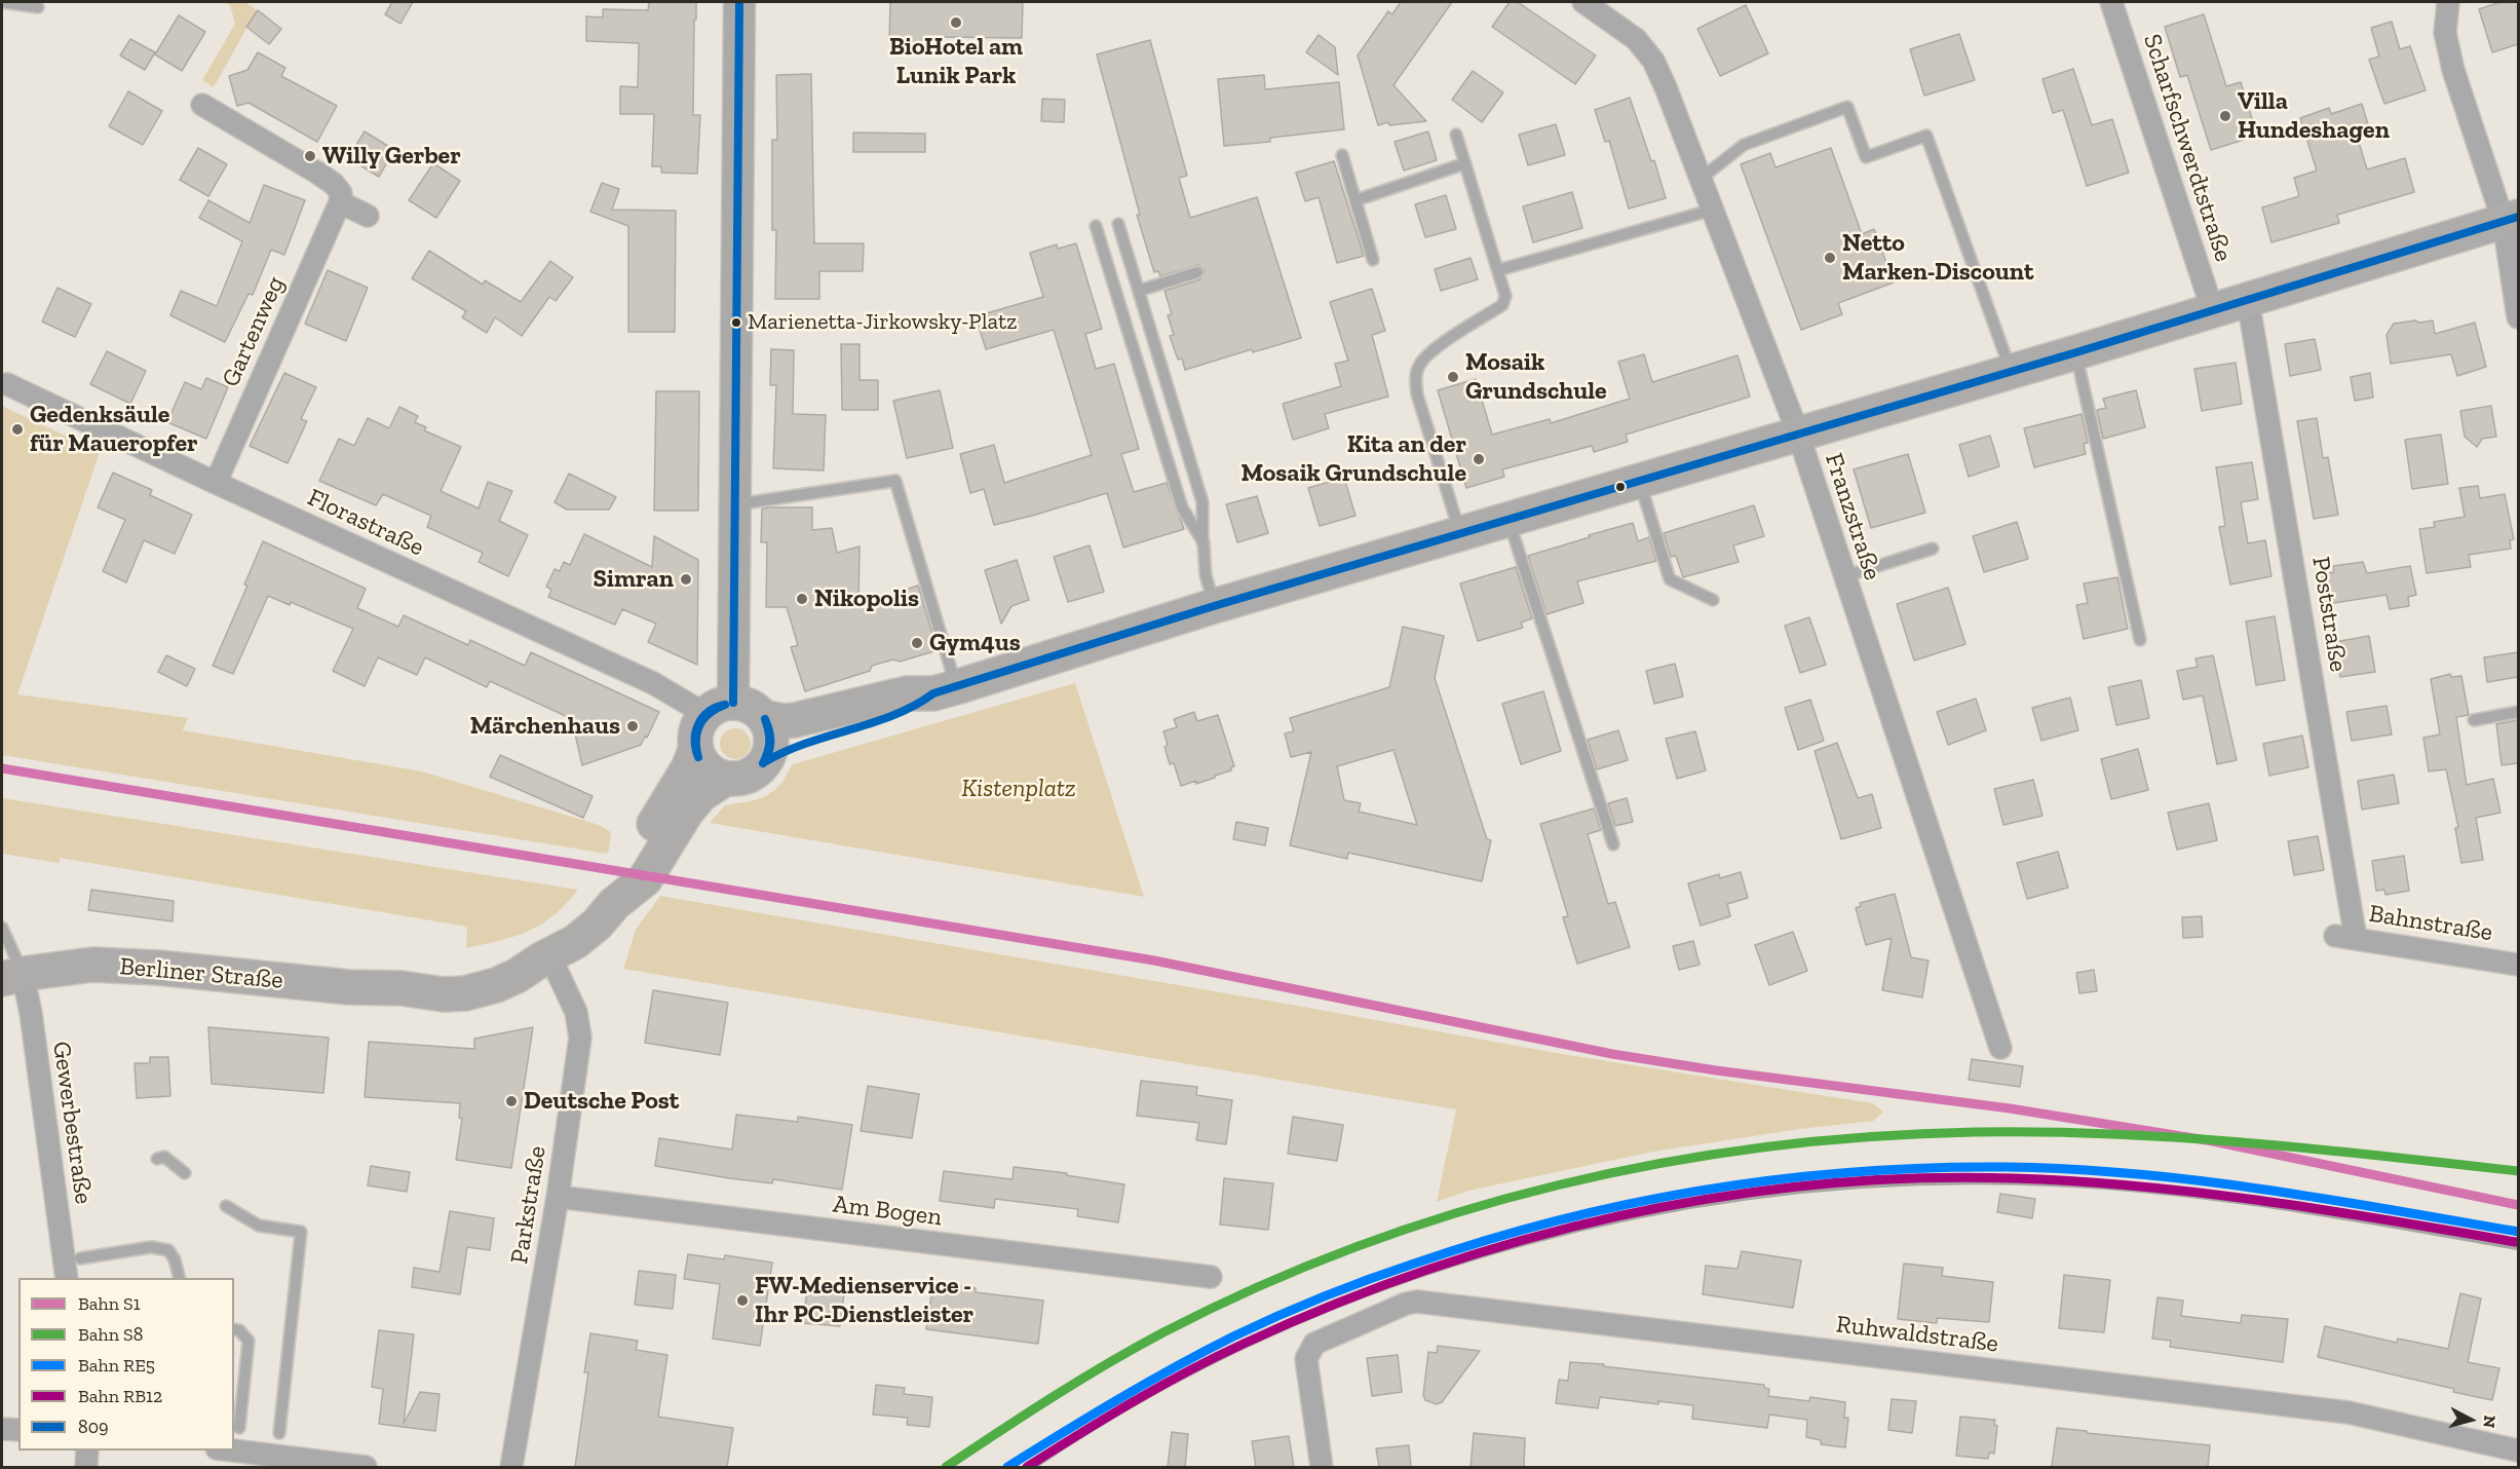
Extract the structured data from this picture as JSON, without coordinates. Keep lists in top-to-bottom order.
{
  "streets": {
    "main road": ["Berliner Straße"],
    "street": [
      "Scharfschwerdtstraße",
      "Gartenweg",
      "Franzstraße",
      "Florastraße",
      "Poststraße",
      "Bahnstraße",
      "Gewerbestraße",
      "Parkstraße",
      "Am Bogen",
      "Ruhwaldstraße"
    ]
  },
  "crossings": [
    ["Gartenweg", "Florastraße"],
    ["Florastraße", "Berliner Straße"],
    ["Poststraße", "Bahnstraße"],
    ["Berliner Straße", "Gewerbestraße"],
    ["Berliner Straße", "Parkstraße"],
    ["Parkstraße", "Am Bogen"]
  ],
  "parks": ["Kistenplatz"],
  "places": [
    "BioHotel am Lunik Park",
    "Villa Hundeshagen",
    "Willy Gerber",
    "Netto Marken-Discount",
    "Marienetta-Jirkowsky-Platz",
    "Mosaik Grundschule",
    "Gedenksäule für Maueropfer",
    "Kita an der Mosaik Grundschule",
    "Simran",
    "Nikopolis",
    "Gym4us",
    "Märchenhaus",
    "Deutsche Post",
    "FW-Medienservice - Ihr PC-Dienstleister"
  ],
  "lines": [
    "transit line 809",
    "rail line S1",
    "rail line S8",
    "rail line RE5",
    "rail line RB12"
  ],
  "legend": [
    "Bahn S1",
    "Bahn S8",
    "Bahn RE5",
    "Bahn RB12",
    "809"
  ],
  "north": "right"
}
